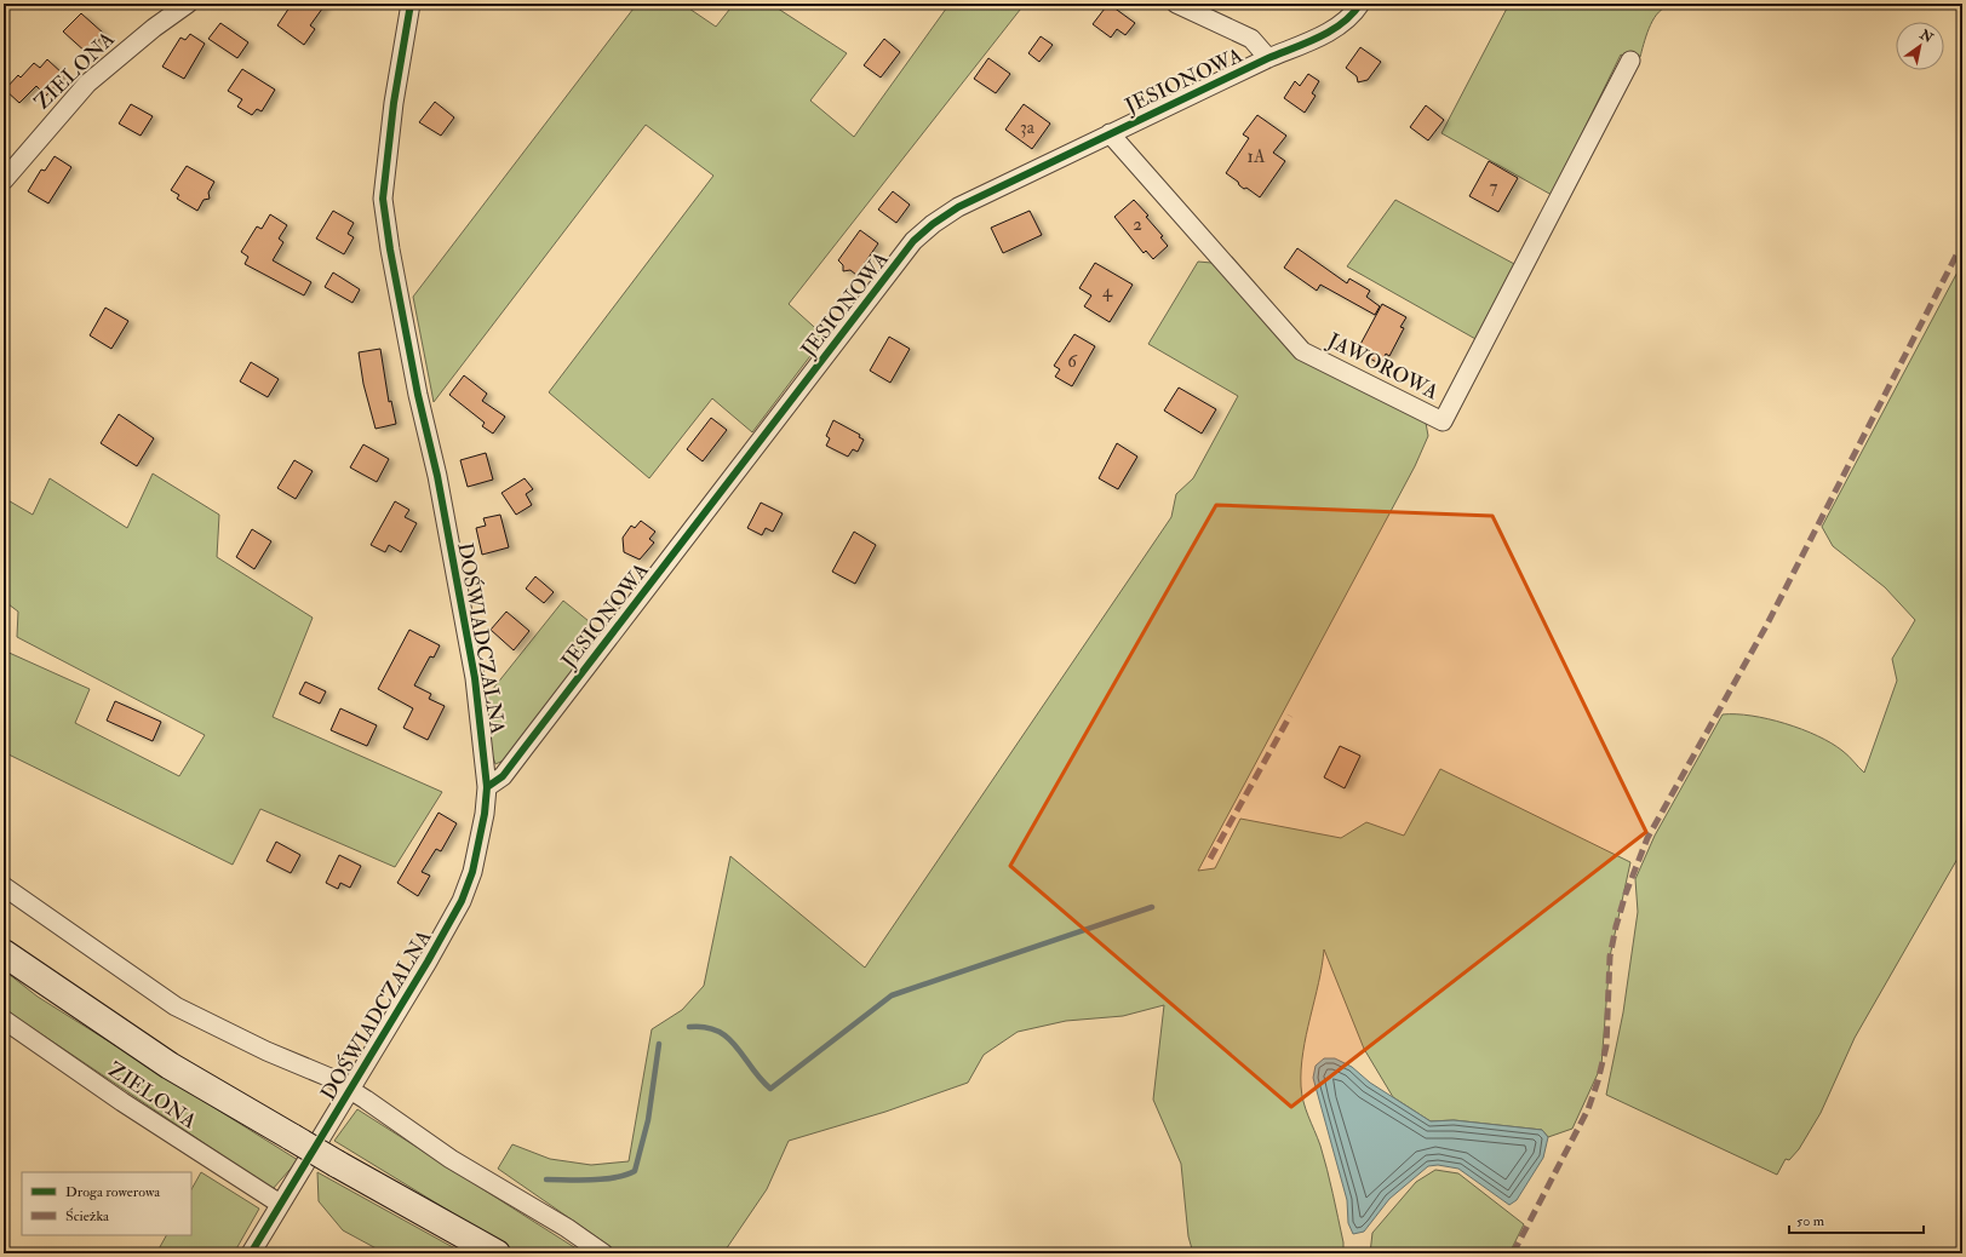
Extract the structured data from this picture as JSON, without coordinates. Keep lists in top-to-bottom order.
{
  "streets": {
    "street": [
      "ZIELONA",
      "JESIONOWA",
      "JAWOROWA",
      "DOŚWIADCZALNA"
    ]
  },
  "crossings": [
    ["ZIELONA", "DOŚWIADCZALNA"],
    ["JESIONOWA", "JAWOROWA"],
    ["JESIONOWA", "DOŚWIADCZALNA"]
  ],
  "house_numbers": [
    "3a",
    "1A",
    "7",
    "2",
    "4",
    "6"
  ],
  "legend": ["Droga rowerowa", "Ścieżka"],
  "scale_bar": "50 m",
  "north": "top right"
}
